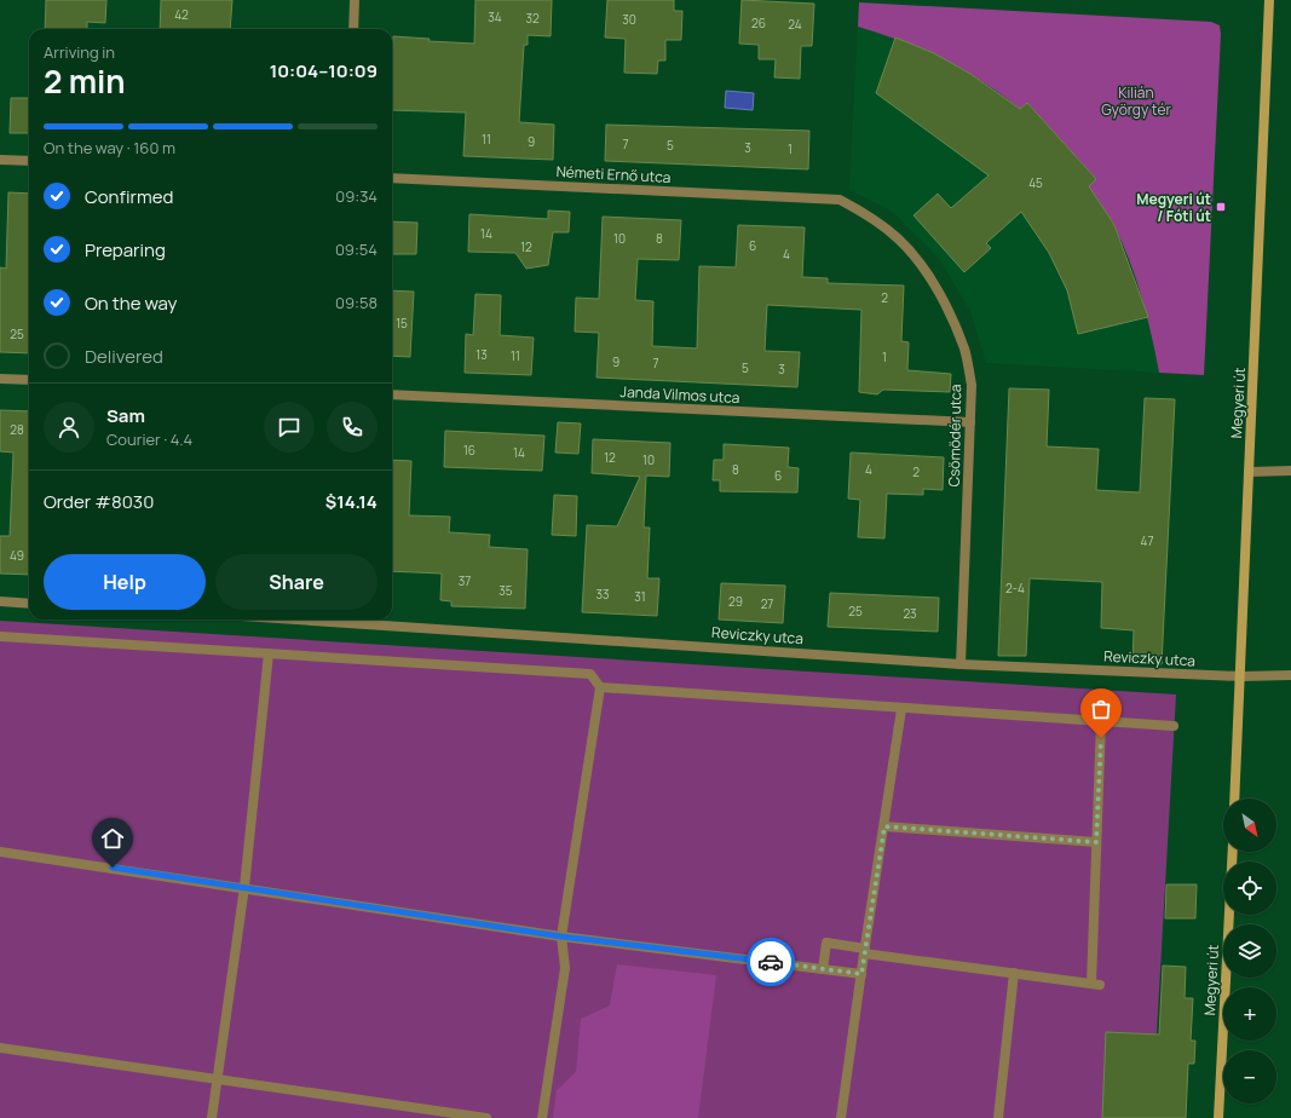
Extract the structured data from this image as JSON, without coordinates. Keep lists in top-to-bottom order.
{
  "streets": {
    "main road": ["Megyeri út"],
    "street": [
      "Németi Ernő utca",
      "Janda Vilmos utca",
      "Csömödér utca",
      "Reviczky utca"
    ]
  },
  "crossings": [
    ["Németi Ernő utca", "Csömödér utca"],
    ["Janda Vilmos utca", "Csömödér utca"],
    ["Megyeri út", "Reviczky utca"],
    ["Csömödér utca", "Reviczky utca"]
  ],
  "parks": ["Kilián György tér"],
  "places": {
    "transit": ["Megyeri út / Fóti út"]
  },
  "house_numbers": [
    "42",
    "34",
    "32",
    "30",
    "26",
    "24",
    "11",
    "9",
    "7",
    "5",
    "3",
    "1",
    "45",
    "14",
    "10",
    "8",
    "6",
    "12",
    "4",
    "2",
    "15",
    "25",
    "13",
    "11",
    "1",
    "9",
    "7",
    "5",
    "3",
    "28",
    "16",
    "14",
    "12",
    "10",
    "8",
    "4",
    "2",
    "6",
    "47",
    "49",
    "37",
    "2-4",
    "35",
    "33",
    "31",
    "29",
    "27",
    "25",
    "23"
  ],
  "north": "bottom right",
  "page": {
    "heading": ["2 min", "Arriving in", "10:04–10:09"],
    "panel": [
      "Sam",
      "Courier · 4.4",
      "Order #8030",
      "$14.14"
    ],
    "bar": "On the way · 160 m",
    "list": [
      ["Confirmed", "09:34"],
      ["Preparing", "09:54"],
      ["On the way", "09:58"],
      "Delivered"
    ],
    "buttons": ["Help", "Share"],
    "map_buttons": ["+", "−"]
  }
}
